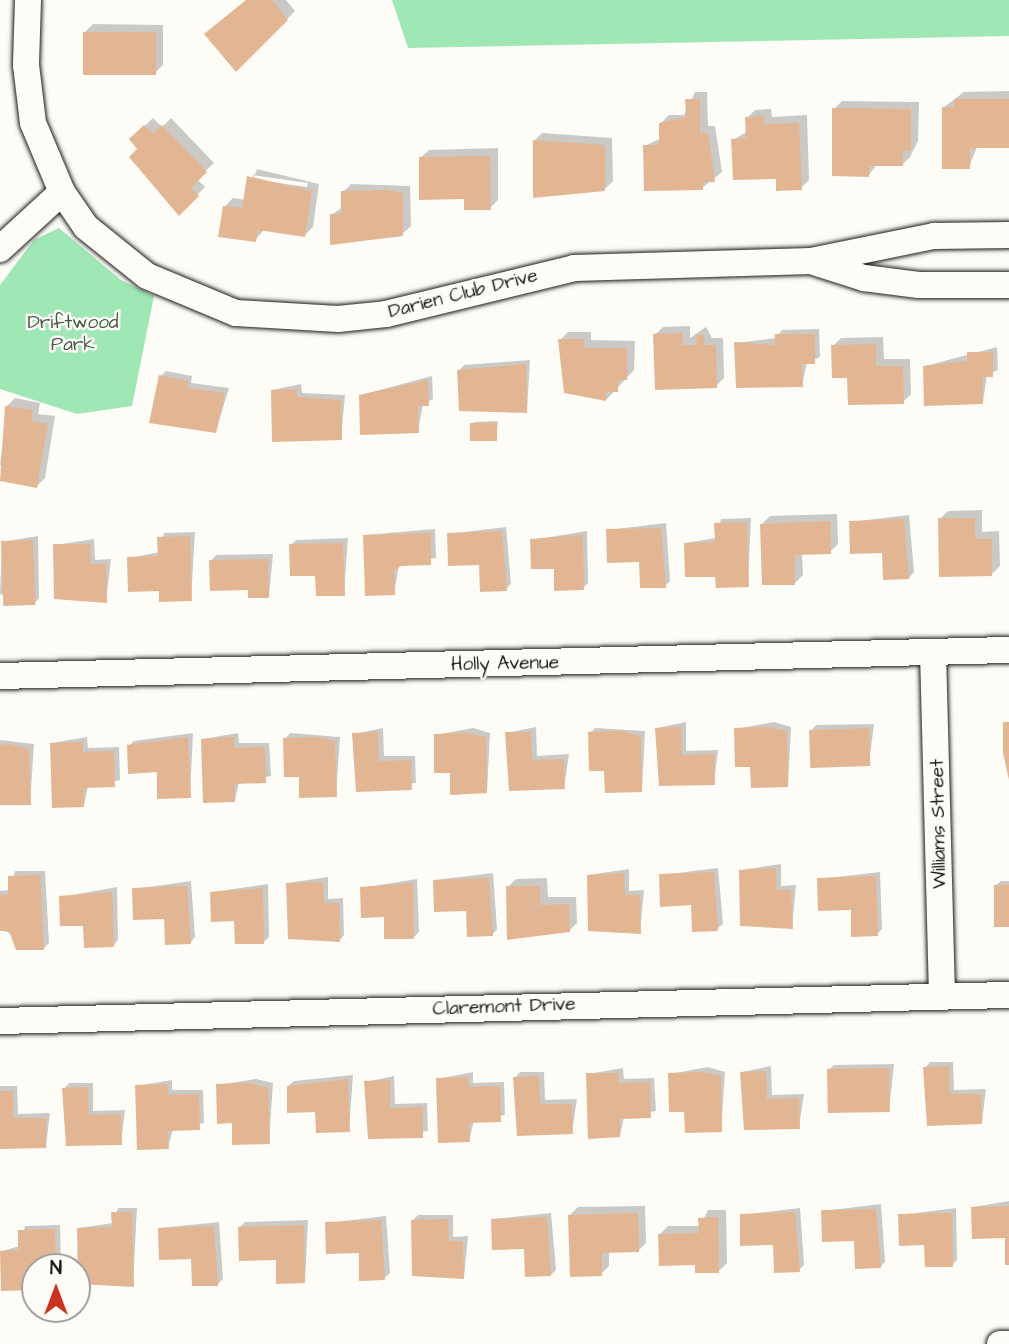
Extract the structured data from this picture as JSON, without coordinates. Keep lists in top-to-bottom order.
{
  "streets": {
    "street": [
      "Darien Club Drive",
      "Holly Avenue",
      "Williams Street",
      "Claremont Drive"
    ]
  },
  "crossings": [
    ["Holly Avenue", "Williams Street"],
    ["Williams Street", "Claremont Drive"]
  ],
  "parks": ["Driftwood Park"],
  "north": "top"
}
